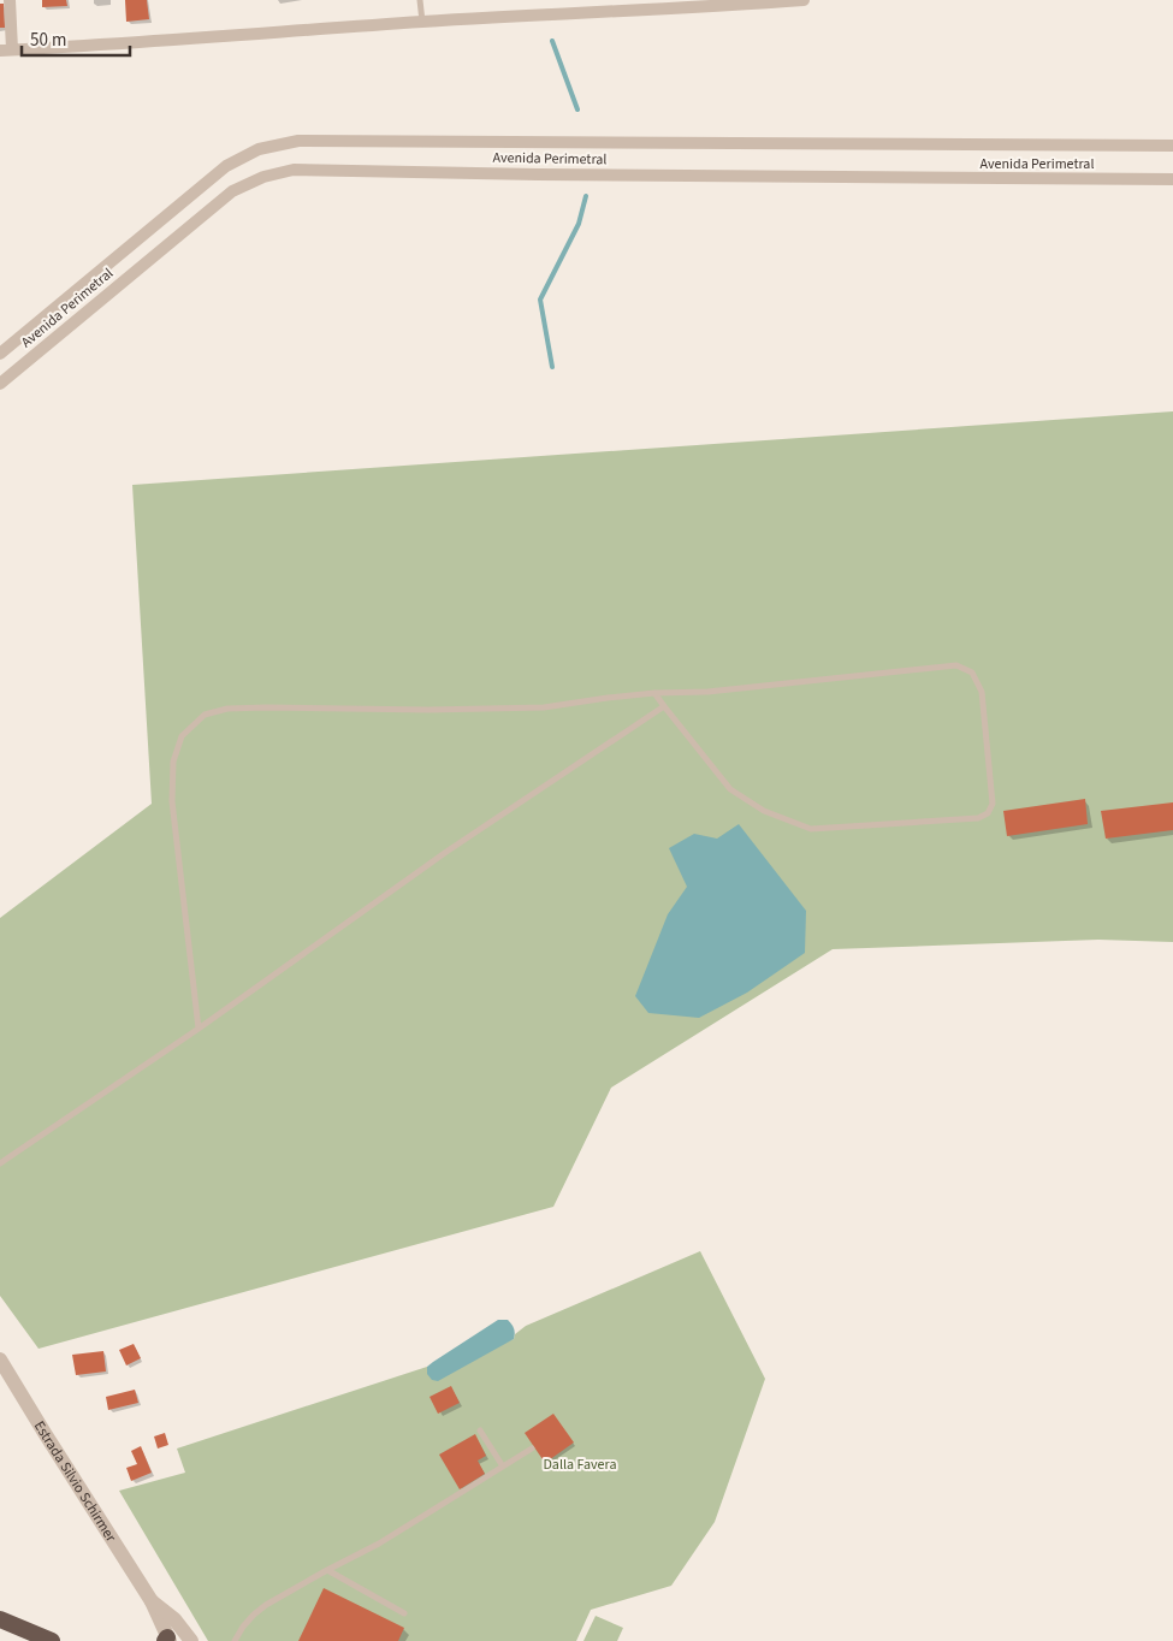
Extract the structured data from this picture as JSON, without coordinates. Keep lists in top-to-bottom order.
{
  "streets": {
    "street": ["Avenida Perimetral", "Estrada Silvio Schirmer"]
  },
  "parks": ["Dalla Favera"],
  "scale_bar": "50 m"
}
